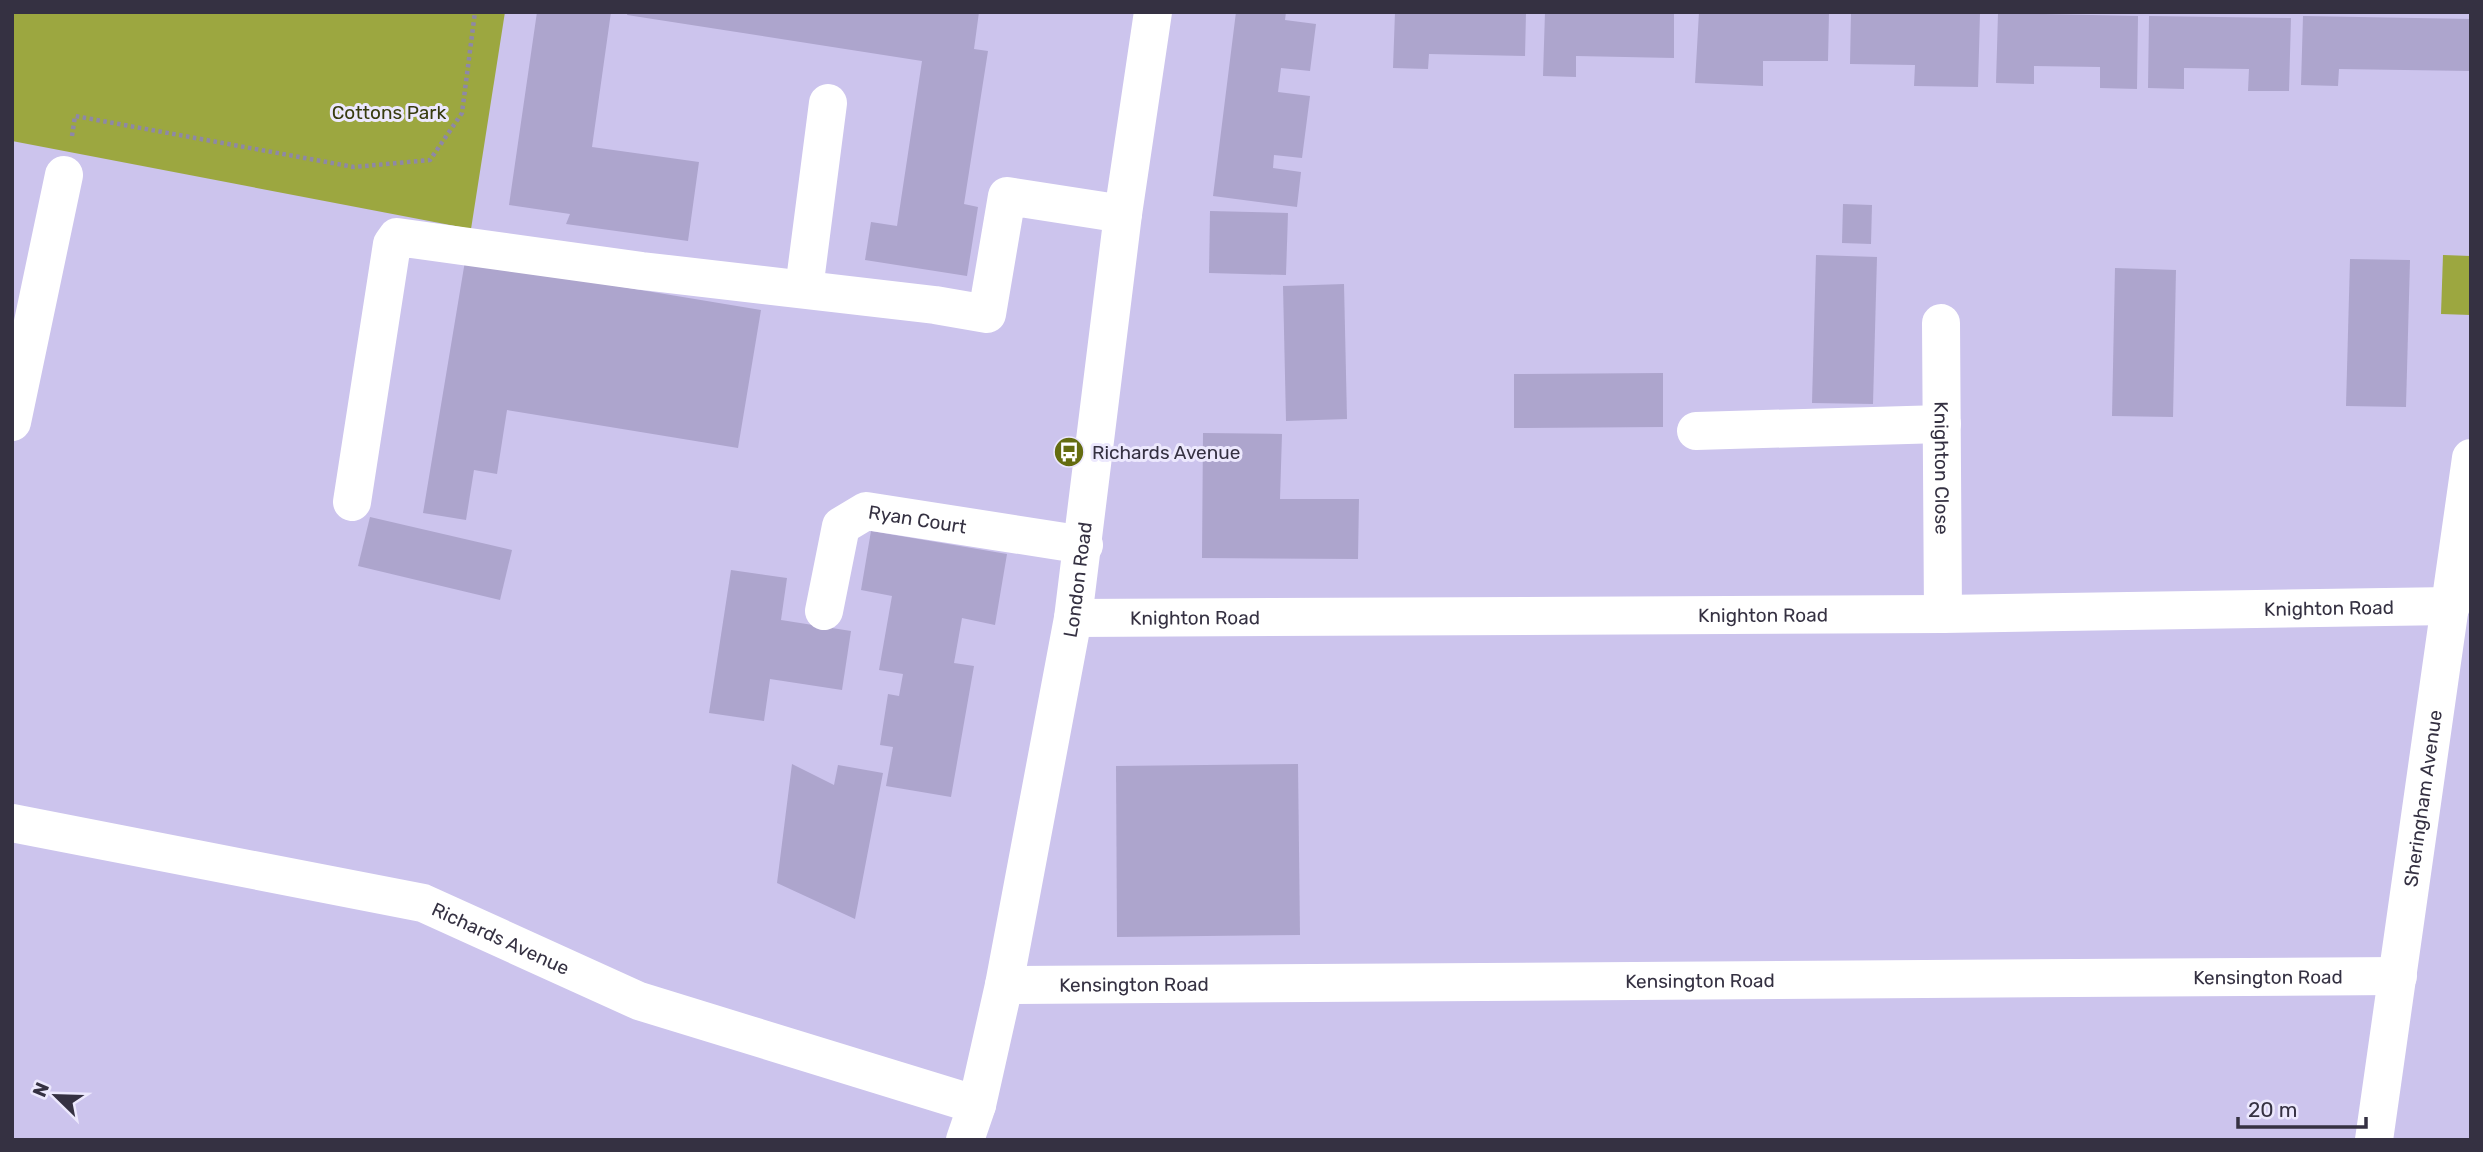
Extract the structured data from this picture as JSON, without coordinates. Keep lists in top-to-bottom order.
{
  "streets": {
    "street": [
      "Knighton Close",
      "Ryan Court",
      "London Road",
      "Knighton Road",
      "Sheringham Avenue",
      "Richards Avenue",
      "Kensington Road"
    ]
  },
  "crossings": [
    ["Knighton Close", "Knighton Road"],
    ["Ryan Court", "London Road"],
    ["London Road", "Knighton Road"],
    ["London Road", "Richards Avenue"],
    ["London Road", "Kensington Road"],
    ["Knighton Road", "Sheringham Avenue"],
    ["Sheringham Avenue", "Kensington Road"]
  ],
  "parks": ["Cottons Park"],
  "places": {
    "bus stop": ["Richards Avenue"]
  },
  "scale_bar": "20 m",
  "north": "top left"
}
